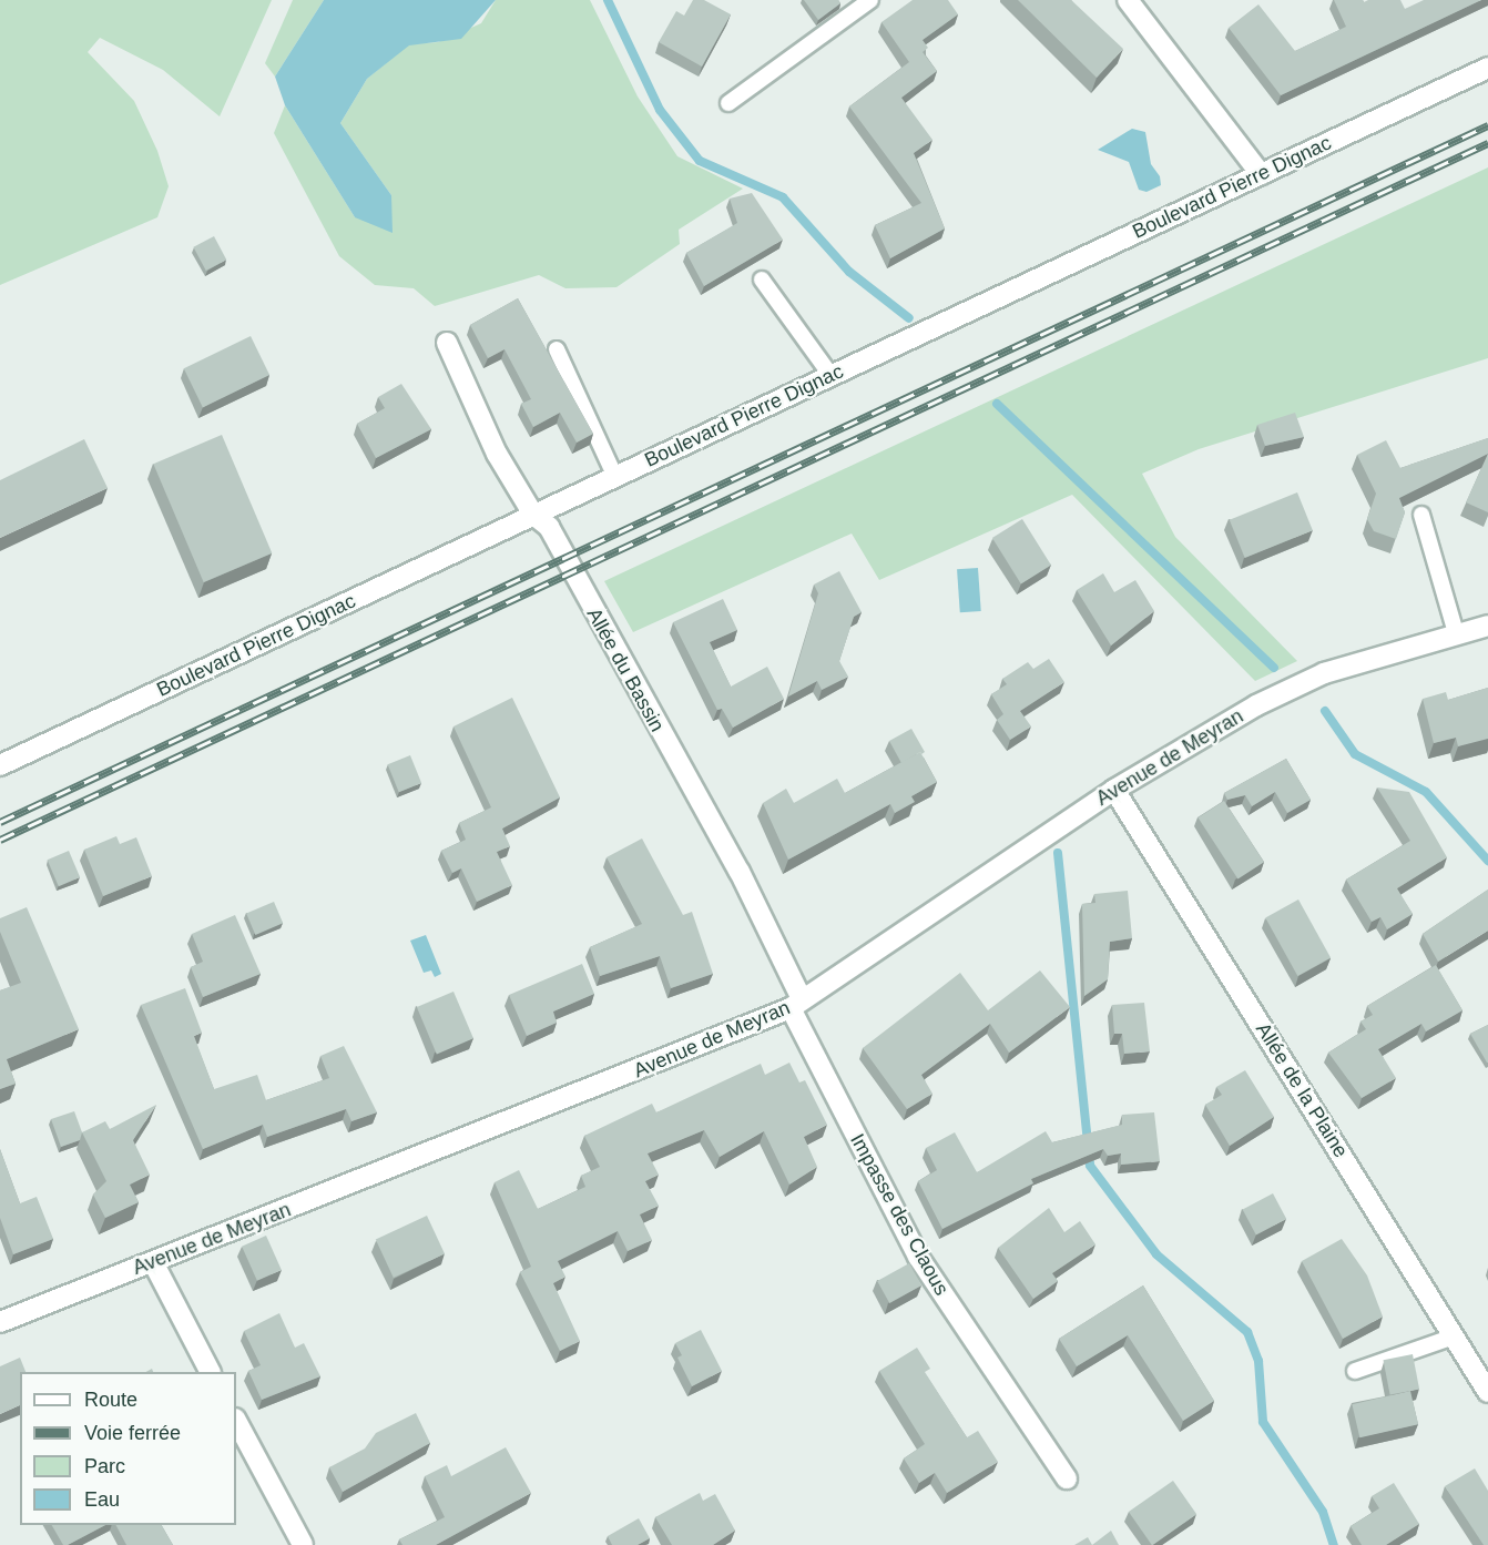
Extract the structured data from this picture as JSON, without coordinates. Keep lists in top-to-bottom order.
{
  "streets": {
    "street": [
      "Boulevard Pierre Dignac",
      "Allée du Bassin",
      "Avenue de Meyran",
      "Allée de la Plaine",
      "Impasse des Claous"
    ]
  },
  "crossings": [
    ["Boulevard Pierre Dignac", "Allée du Bassin"],
    ["Allée du Bassin", "Avenue de Meyran"],
    ["Allée du Bassin", "Impasse des Claous"],
    ["Avenue de Meyran", "Allée de la Plaine"],
    ["Avenue de Meyran", "Impasse des Claous"]
  ],
  "legend": [
    "Route",
    "Voie ferrée",
    "Parc",
    "Eau"
  ]
}
